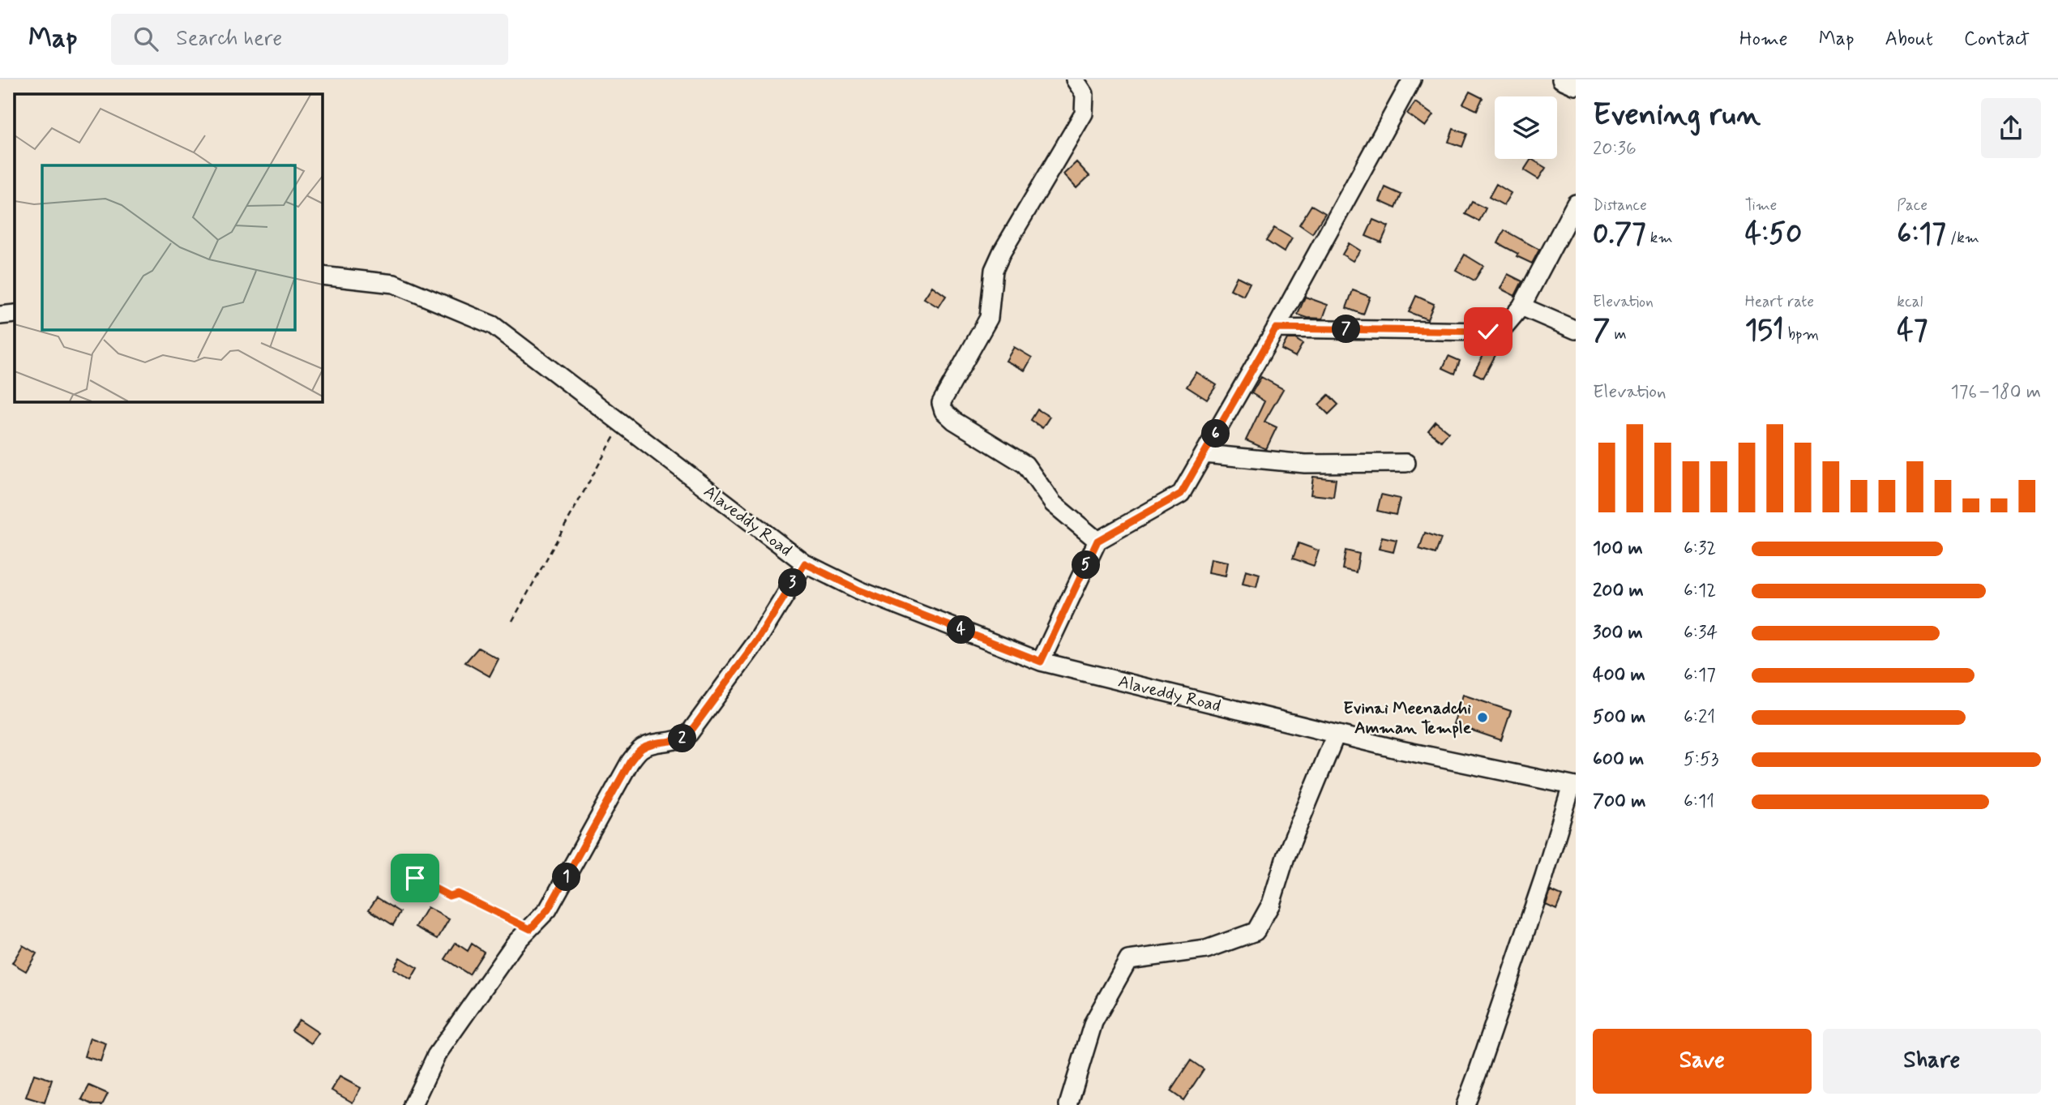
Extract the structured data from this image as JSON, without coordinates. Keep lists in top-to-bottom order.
{
  "streets": {
    "street": ["Alaveddy Road"]
  },
  "places": ["Evinai Meenadchi Amman Temple"],
  "page": {
    "header": "Map",
    "search": "Search here",
    "nav": [
      "Home",
      "Map",
      "About",
      "Contact"
    ],
    "heading": ["Evening run", "20:36"],
    "stats": [
      ["Distance", "0.77 km"],
      ["Time", "4:50"],
      ["Pace", "6:17 /km"],
      ["Elevation", "7 m"],
      ["Heart rate", "151 bpm"],
      ["kcal", "47"]
    ],
    "pins": [
      "7",
      "6",
      "5",
      "3",
      "4",
      "2",
      "1"
    ],
    "chart": ["Elevation", "176–180 m"],
    "list": [
      {
        "name": "100 m",
        "note": "6:32"
      },
      {
        "name": "200 m",
        "note": "6:12"
      },
      {
        "name": "300 m",
        "note": "6:34"
      },
      {
        "name": "400 m",
        "note": "6:17"
      },
      {
        "name": "500 m",
        "note": "6:21"
      },
      {
        "name": "600 m",
        "note": "5:53"
      },
      {
        "name": "700 m",
        "note": "6:11"
      }
    ],
    "buttons": ["Save", "Share"]
  }
}
